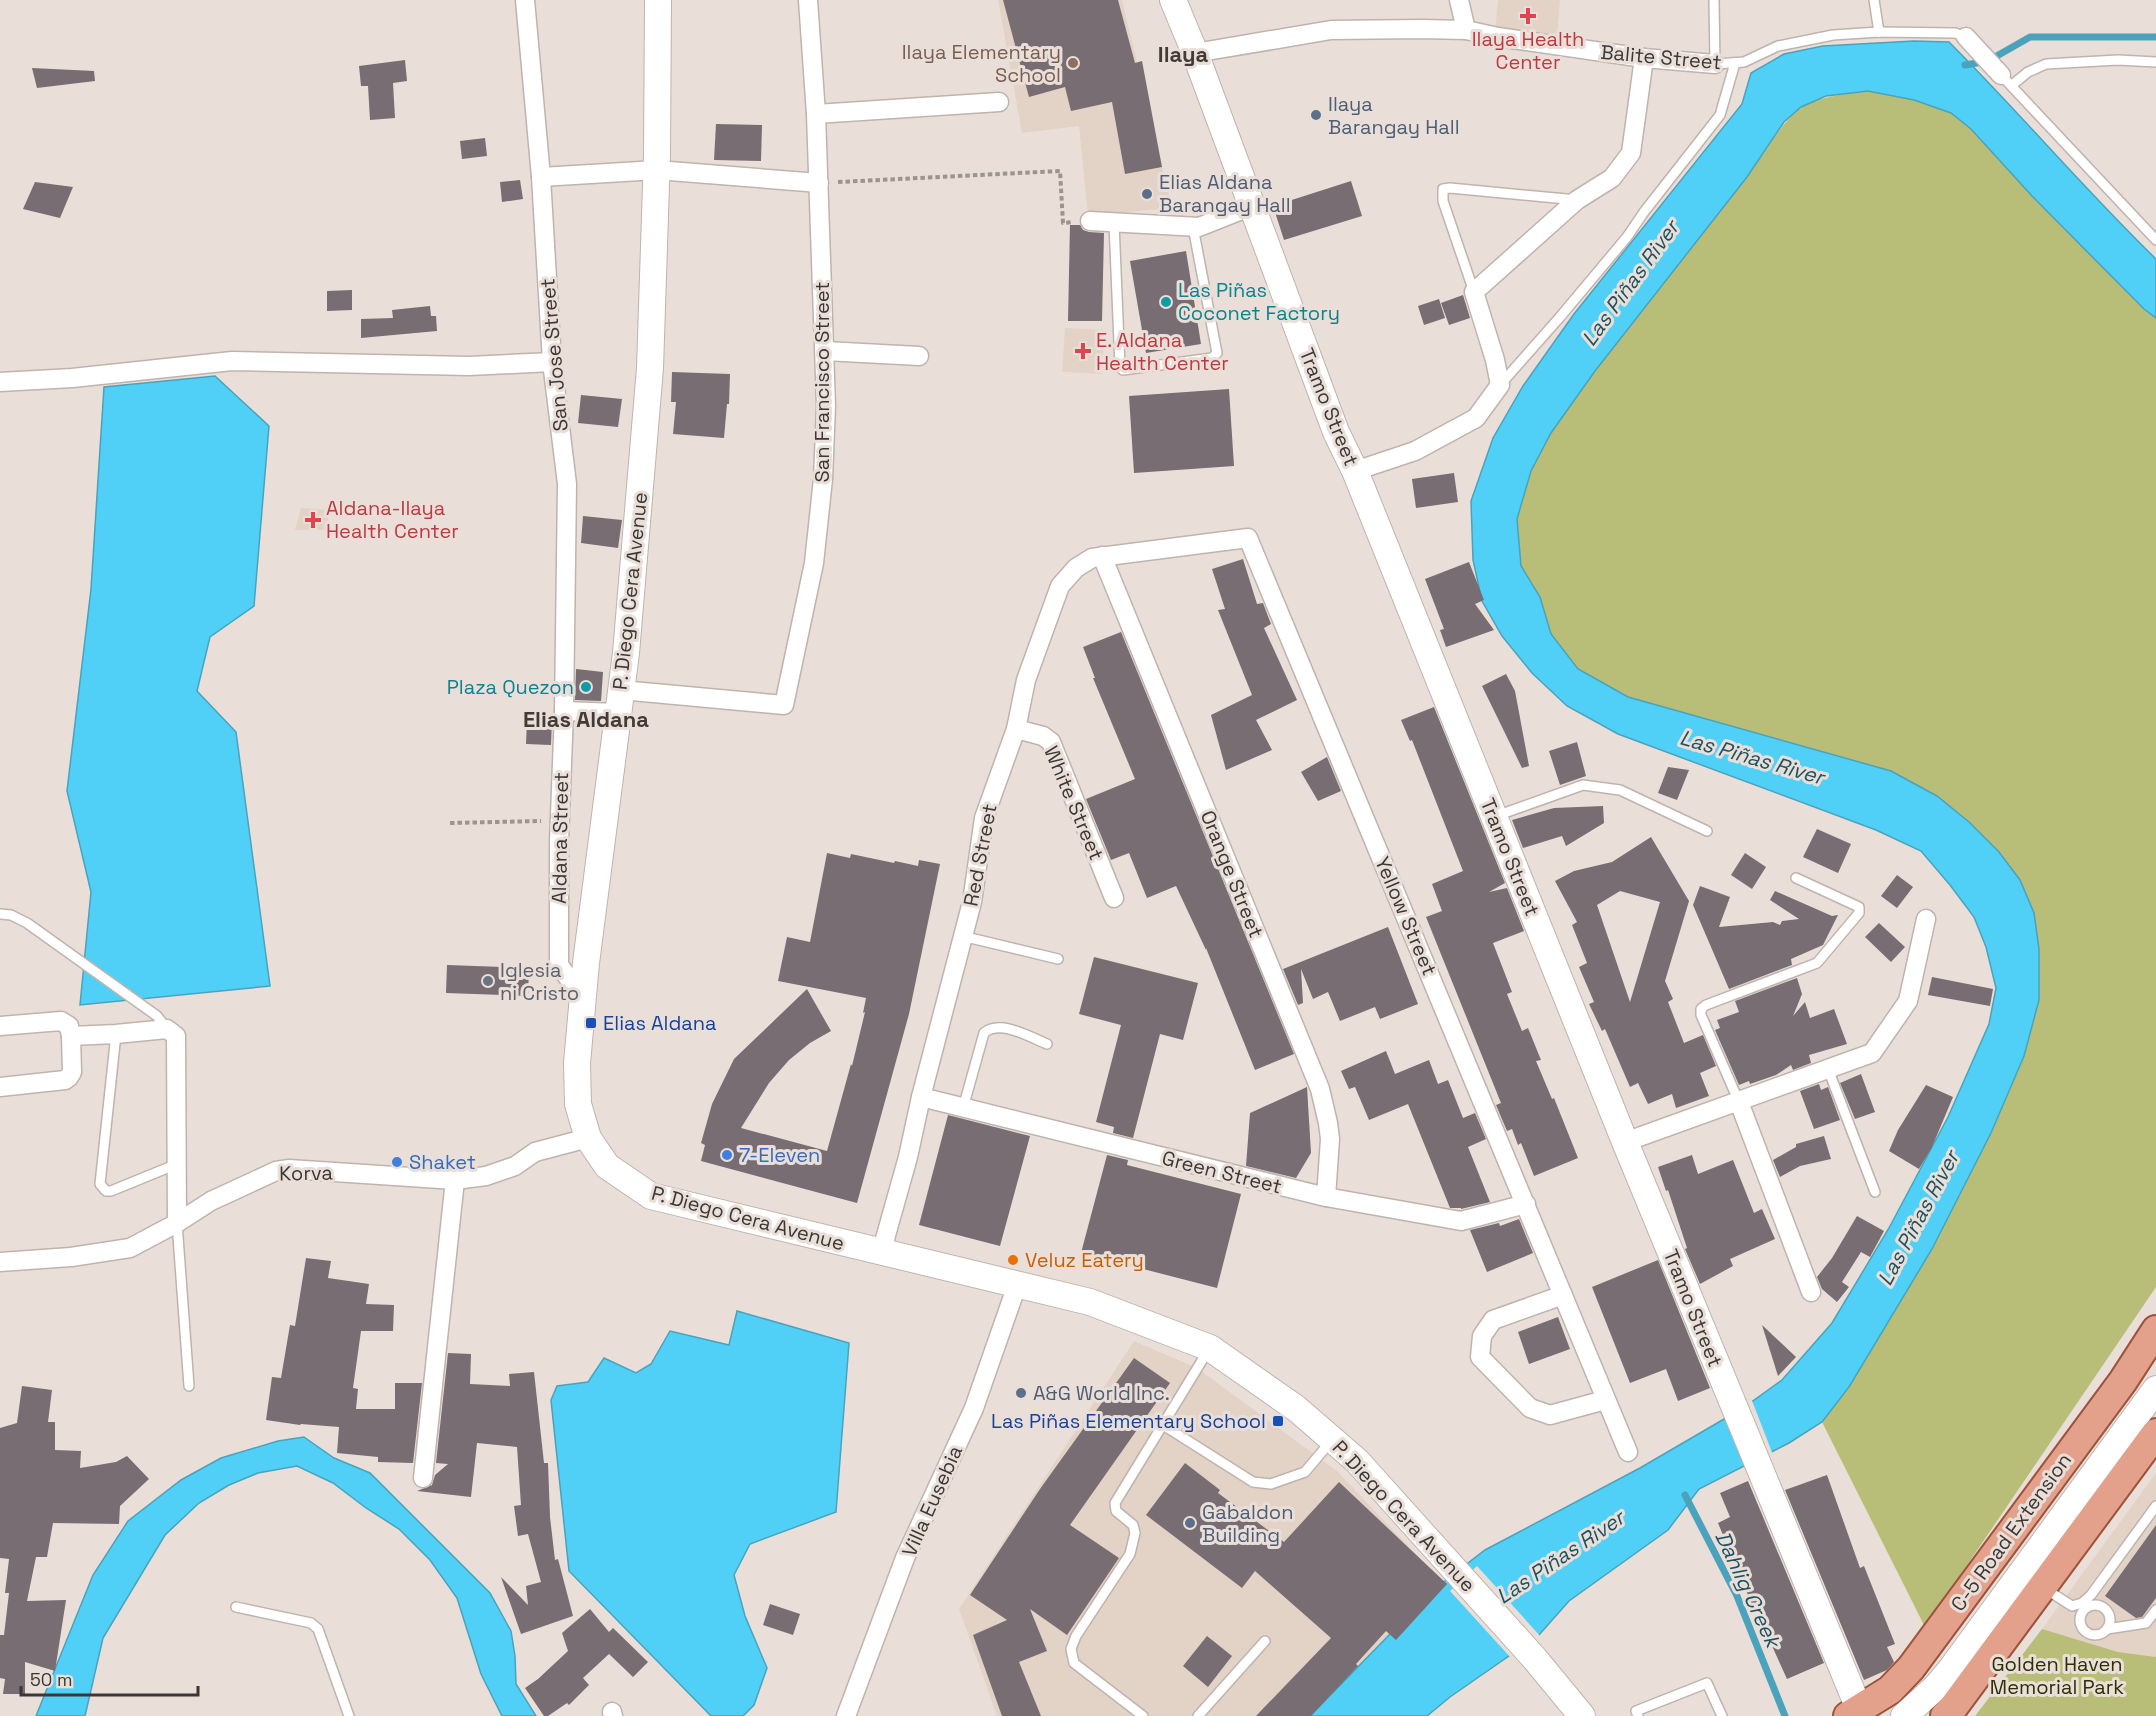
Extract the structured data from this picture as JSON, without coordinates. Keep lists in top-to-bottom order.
{
  "streets": {
    "main road": ["Tramo Street", "P. Diego Cera Avenue", "C-5 Road Extension"],
    "street": [
      "Balite Street",
      "San Jose Street",
      "San Francisco Street",
      "White Street",
      "Aldana Street",
      "Red Street",
      "Orange Street",
      "Yellow Street",
      "Green Street",
      "Korva",
      "Villa Eusebia"
    ]
  },
  "crossings": [
    ["Balite Street", "Tramo Street"],
    ["San Jose Street", "Aldana Street"],
    ["San Francisco Street", "P. Diego Cera Avenue"],
    ["Tramo Street", "C-5 Road Extension"],
    ["P. Diego Cera Avenue", "Aldana Street"],
    ["P. Diego Cera Avenue", "Red Street"],
    ["P. Diego Cera Avenue", "Korva"],
    ["P. Diego Cera Avenue", "Villa Eusebia"],
    ["White Street", "Red Street"],
    ["Red Street", "Orange Street"],
    ["Red Street", "Yellow Street"],
    ["Red Street", "Green Street"],
    ["Orange Street", "Green Street"],
    ["Yellow Street", "Green Street"]
  ],
  "districts": ["Ilaya", "Elias Aldana"],
  "water": ["Las Piñas River", "Dahlig Creek"],
  "parks": ["Golden Haven Memorial Park"],
  "places": {
    "health": ["Ilaya Health Center", "E. Aldana Health Center", "Aldana-Ilaya Health Center"],
    "other": [
      "Ilaya Elementary School",
      "Ilaya Barangay Hall",
      "Elias Aldana Barangay Hall",
      "Las Piñas Coconet Factory",
      "Plaza Quezon",
      "Iglesia ni Cristo",
      "7-Eleven",
      "Shaket",
      "Veluz Eatery",
      "A&G World Inc.",
      "Gabaldon Building"
    ],
    "transit": ["Elias Aldana", "Las Piñas Elementary School"]
  },
  "scale_bar": "50 m"
}
